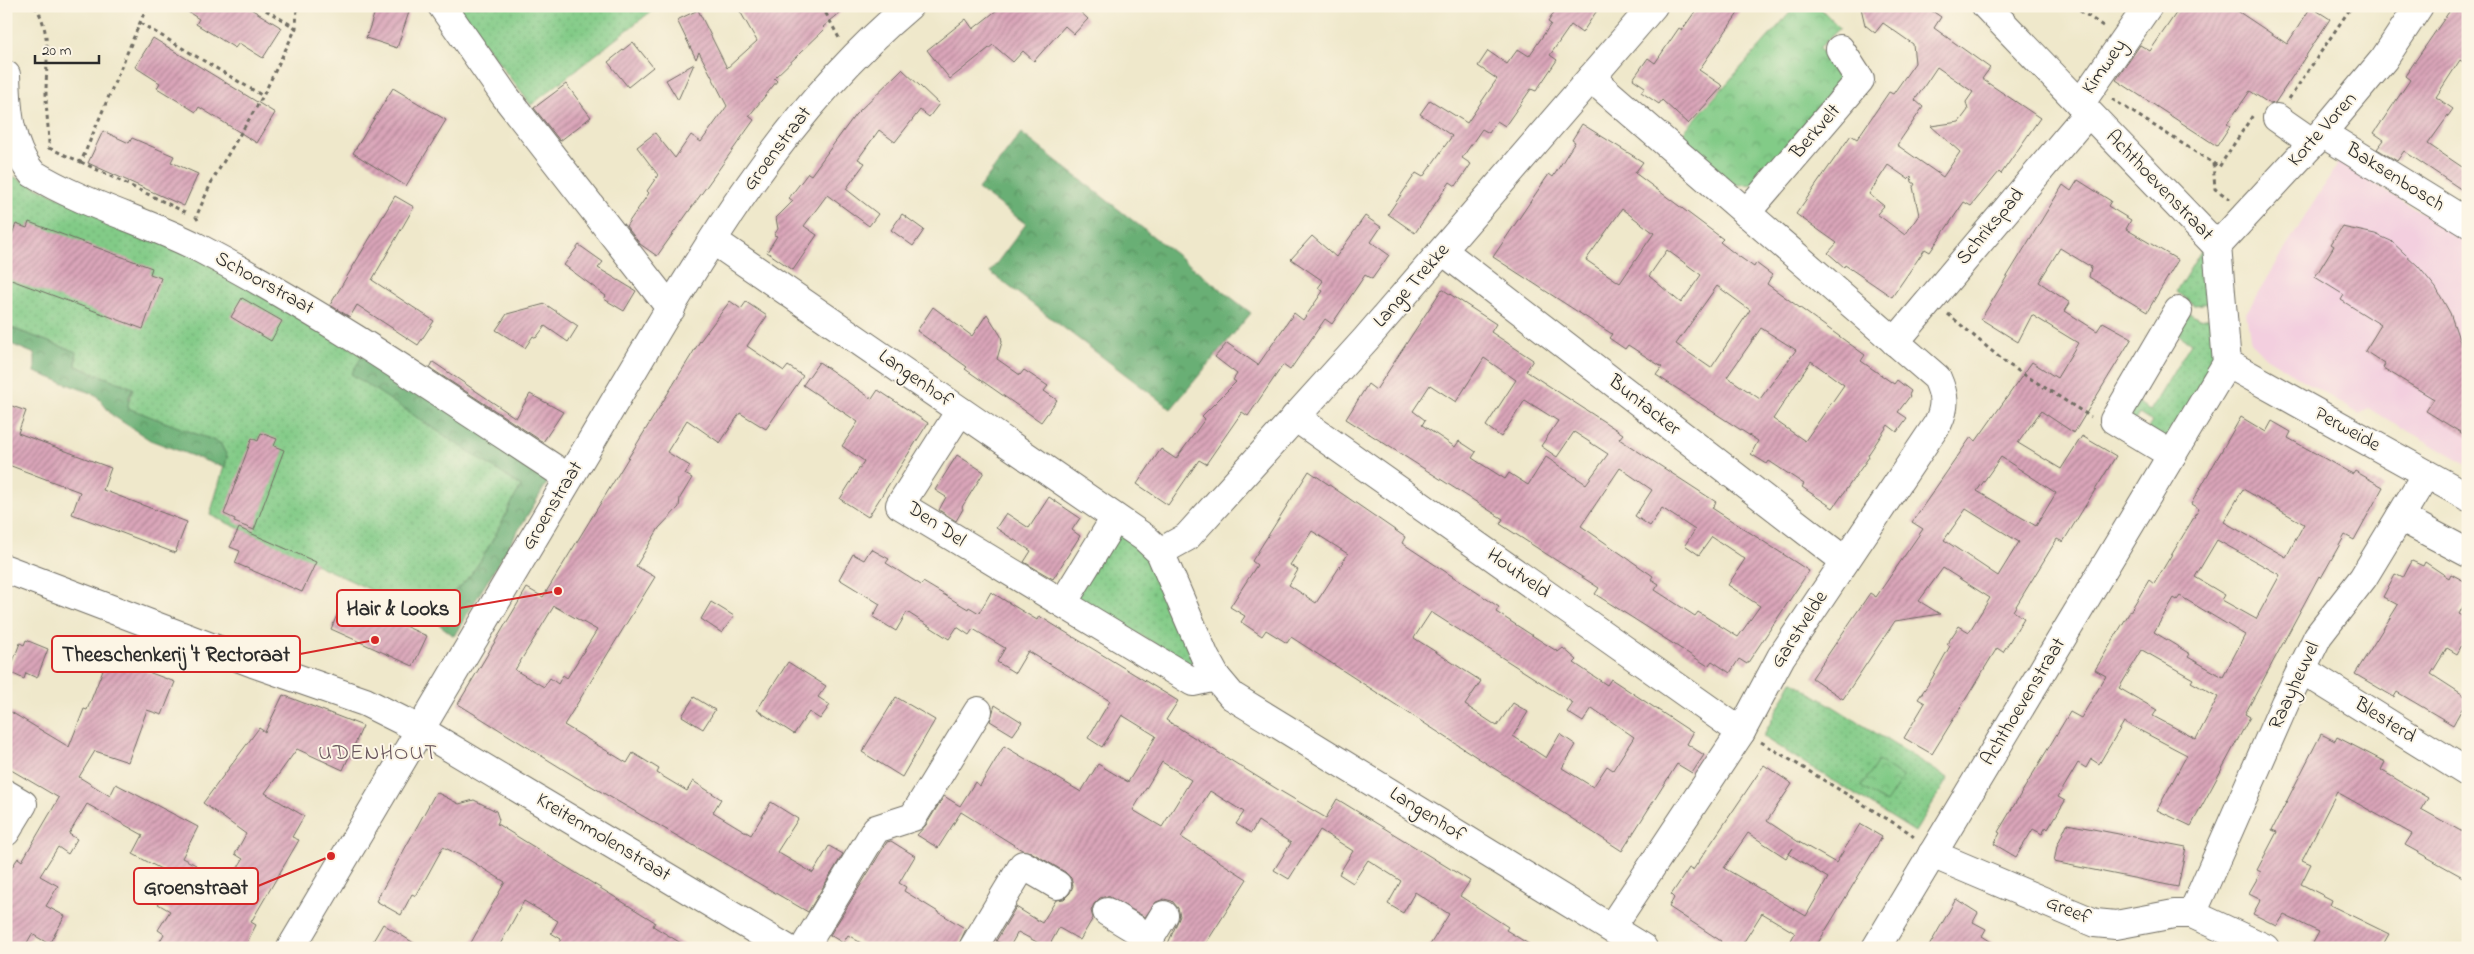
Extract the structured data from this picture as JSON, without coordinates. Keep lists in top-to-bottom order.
{
  "streets": {
    "street": [
      "Kimwey",
      "Korte Voren",
      "Berkvelt",
      "Groenstraat",
      "Baksenbosch",
      "Achthoevenstraat",
      "Schrikspad",
      "Schoorstraat",
      "Lange Trekke",
      "Langenhof",
      "Buntacker",
      "Perweide",
      "Den Del",
      "Houtveld",
      "Garstvelde",
      "Raayheuvel",
      "Blesterd",
      "Kreitenmolenstraat",
      "Greef"
    ]
  },
  "crossings": [
    ["Kimwey", "Achthoevenstraat"],
    ["Kimwey", "Schrikspad"],
    ["Korte Voren", "Baksenbosch"],
    ["Korte Voren", "Achthoevenstraat"],
    ["Groenstraat", "Schoorstraat"],
    ["Groenstraat", "Langenhof"],
    ["Groenstraat", "Kreitenmolenstraat"],
    ["Achthoevenstraat", "Schrikspad"],
    ["Achthoevenstraat", "Perweide"],
    ["Achthoevenstraat", "Greef"],
    ["Schrikspad", "Garstvelde"],
    ["Lange Trekke", "Langenhof"],
    ["Lange Trekke", "Buntacker"],
    ["Lange Trekke", "Houtveld"],
    ["Langenhof", "Den Del"],
    ["Langenhof", "Garstvelde"],
    ["Buntacker", "Garstvelde"],
    ["Perweide", "Raayheuvel"],
    ["Houtveld", "Garstvelde"],
    ["Raayheuvel", "Blesterd"],
    ["Raayheuvel", "Greef"]
  ],
  "districts": ["UDENHOUT"],
  "places": ["Hair & Looks", "Theeschenkerij 't Rectoraat", "Groenstraat"],
  "scale_bar": "20 m"
}
